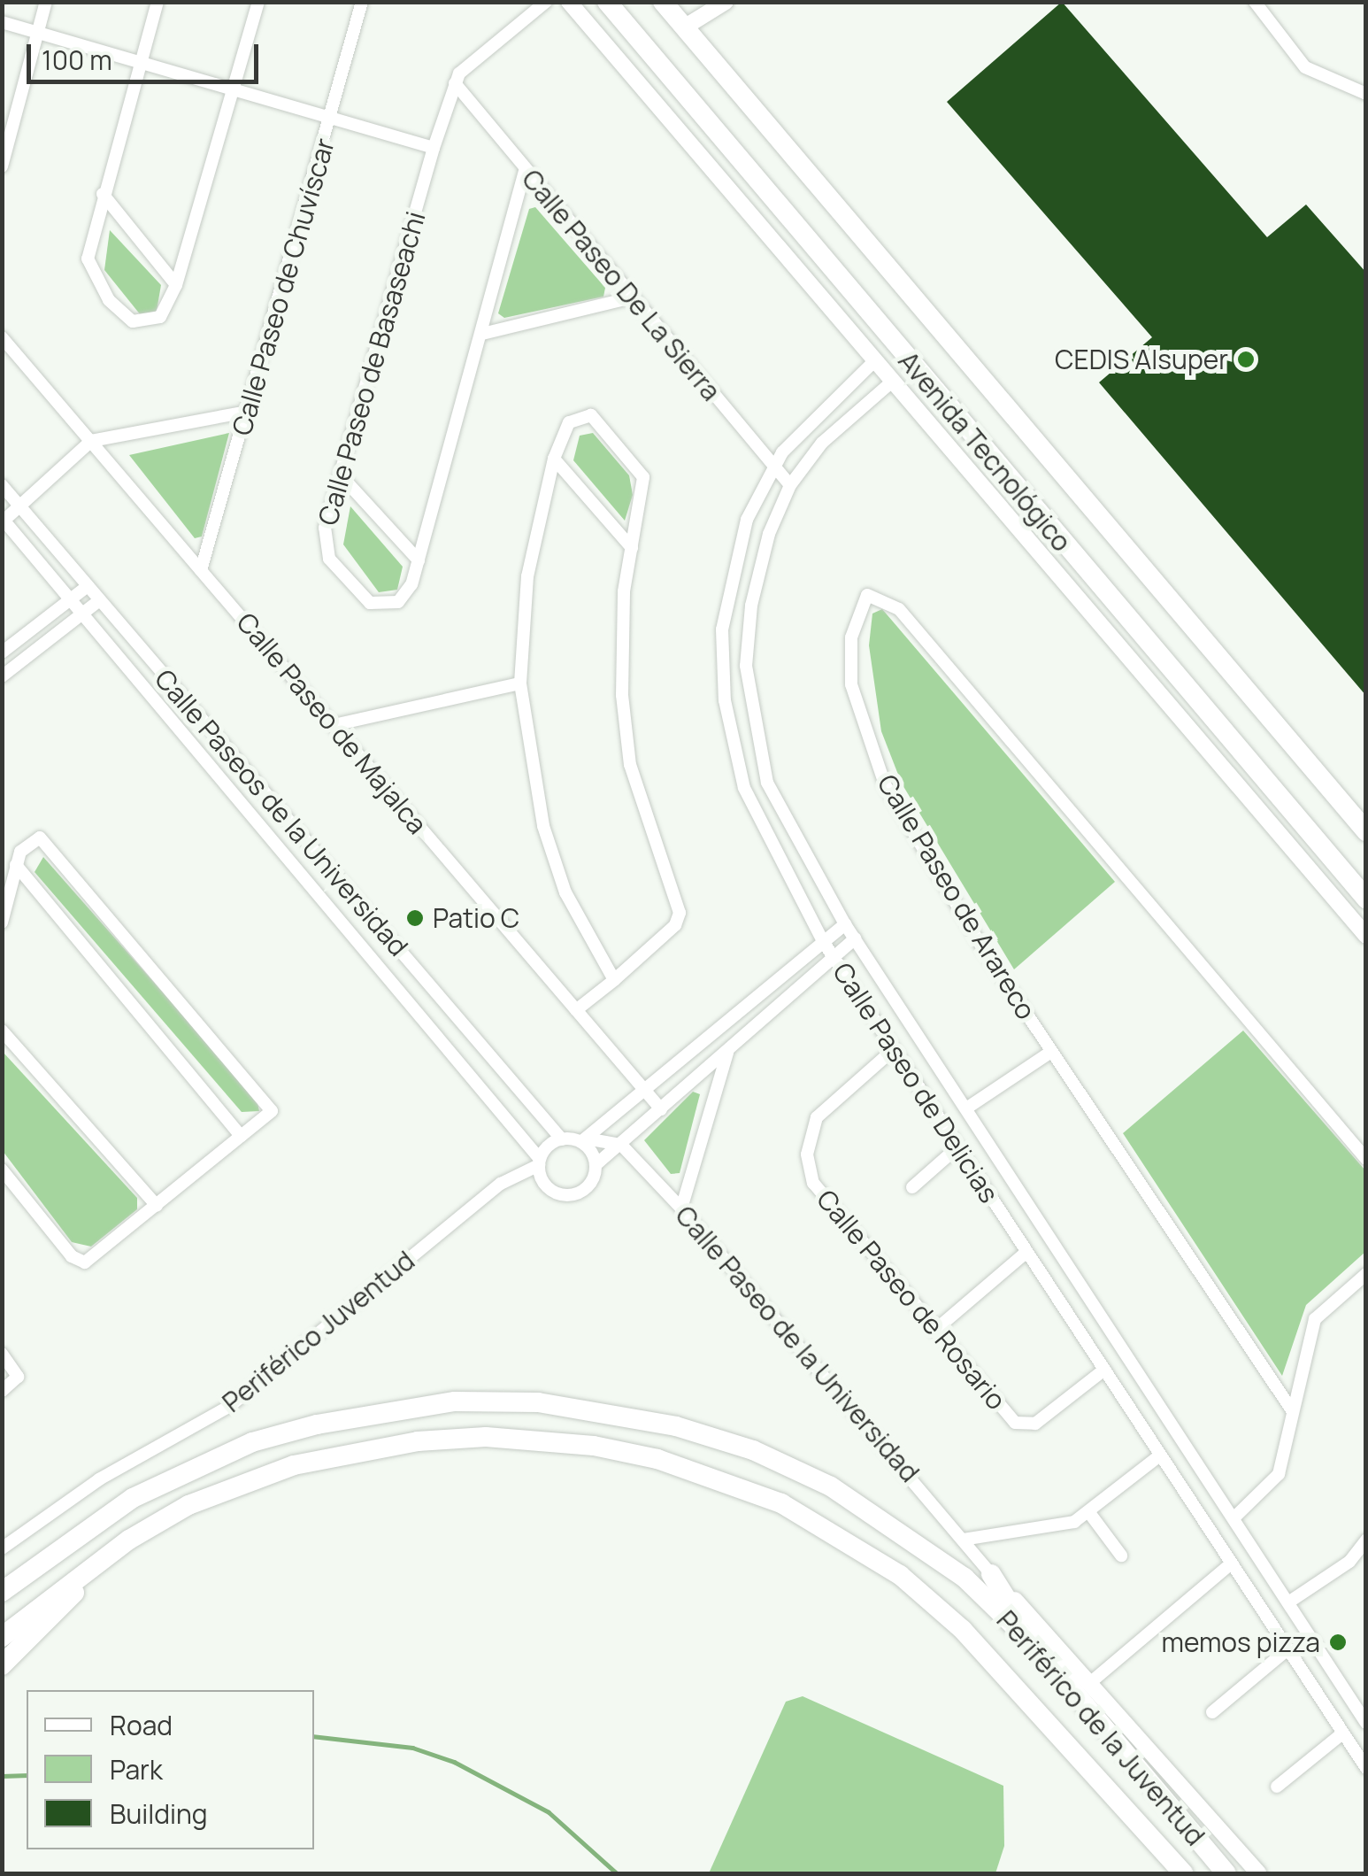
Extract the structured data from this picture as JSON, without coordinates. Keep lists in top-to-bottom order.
{
  "streets": {
    "main road": ["Avenida Tecnológico", "Periférico de la Juventud"],
    "street": [
      "Calle Paseo De La Sierra",
      "Calle Paseo de Chuvíscar",
      "Calle Paseo de Basaseachi",
      "Calle Paseo de Majalca",
      "Calle Paseos de la Universidad",
      "Calle Paseo de Arareco",
      "Calle Paseo de Delicias",
      "Calle Paseo de Rosario",
      "Periférico Juventud",
      "Calle Paseo de la Universidad"
    ]
  },
  "crossings": [
    ["Calle Paseo De La Sierra", "Calle Paseo de Basaseachi"],
    ["Calle Paseo De La Sierra", "Calle Paseo de Delicias"],
    ["Calle Paseo de Chuvíscar", "Calle Paseo de Majalca"],
    ["Calle Paseos de la Universidad", "Periférico Juventud"],
    ["Calle Paseo de Delicias", "Calle Paseo de Rosario"]
  ],
  "places": ["CEDIS Alsuper", "Patio C", "memos pizza"],
  "legend": ["Road", "Park", "Building"],
  "scale_bar": "100 m"
}
